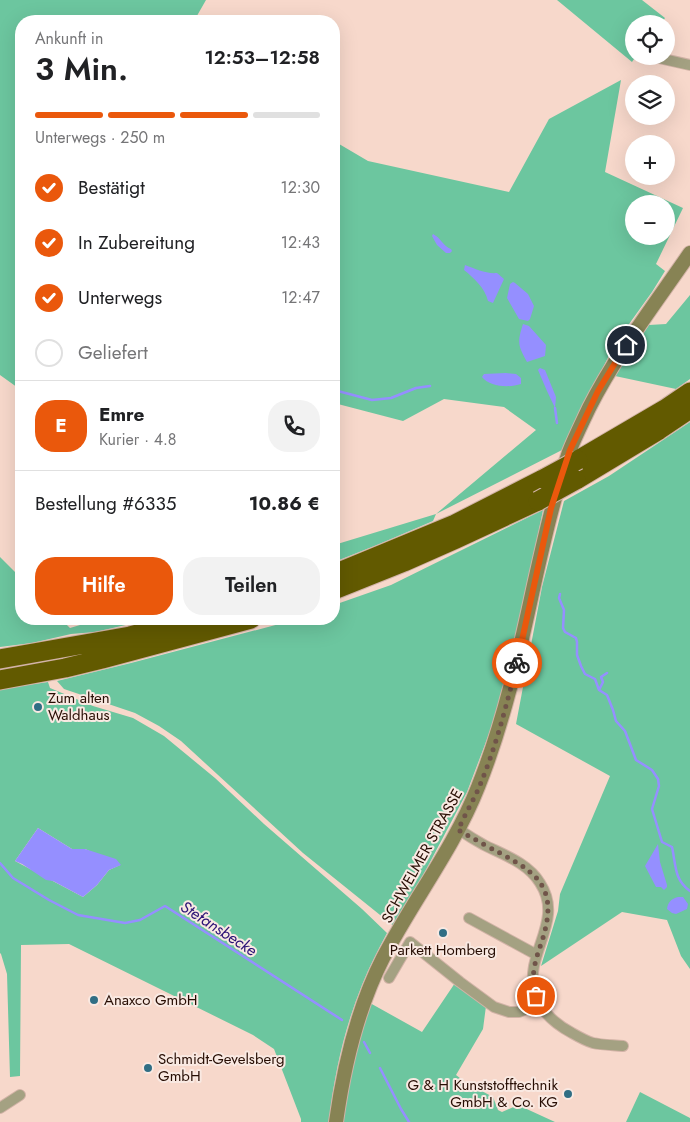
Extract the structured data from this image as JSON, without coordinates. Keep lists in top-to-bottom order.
{
  "streets": {
    "main road": ["SCHWELMER STRASSE"]
  },
  "water": ["Stefansbecke"],
  "places": [
    "Zum alten Waldhaus",
    "Parkett Homberg",
    "Anaxco GmbH",
    "Schmidt-Gevelsberg GmbH",
    "G & H Kunststofftechnik GmbH & Co. KG"
  ],
  "page": {
    "map_buttons": ["+", "−"],
    "heading": ["3 Min.", "Ankunft in", "12:53–12:58"],
    "panel": [
      "Emre",
      "Kurier · 4.8",
      "Bestellung #6335",
      "10.86 €"
    ],
    "bar": "Unterwegs · 250 m",
    "list": [
      ["Bestätigt", "12:30"],
      ["In Zubereitung", "12:43"],
      ["Unterwegs", "12:47"],
      "Geliefert"
    ],
    "round": "E",
    "buttons": ["Hilfe", "Teilen"]
  }
}
